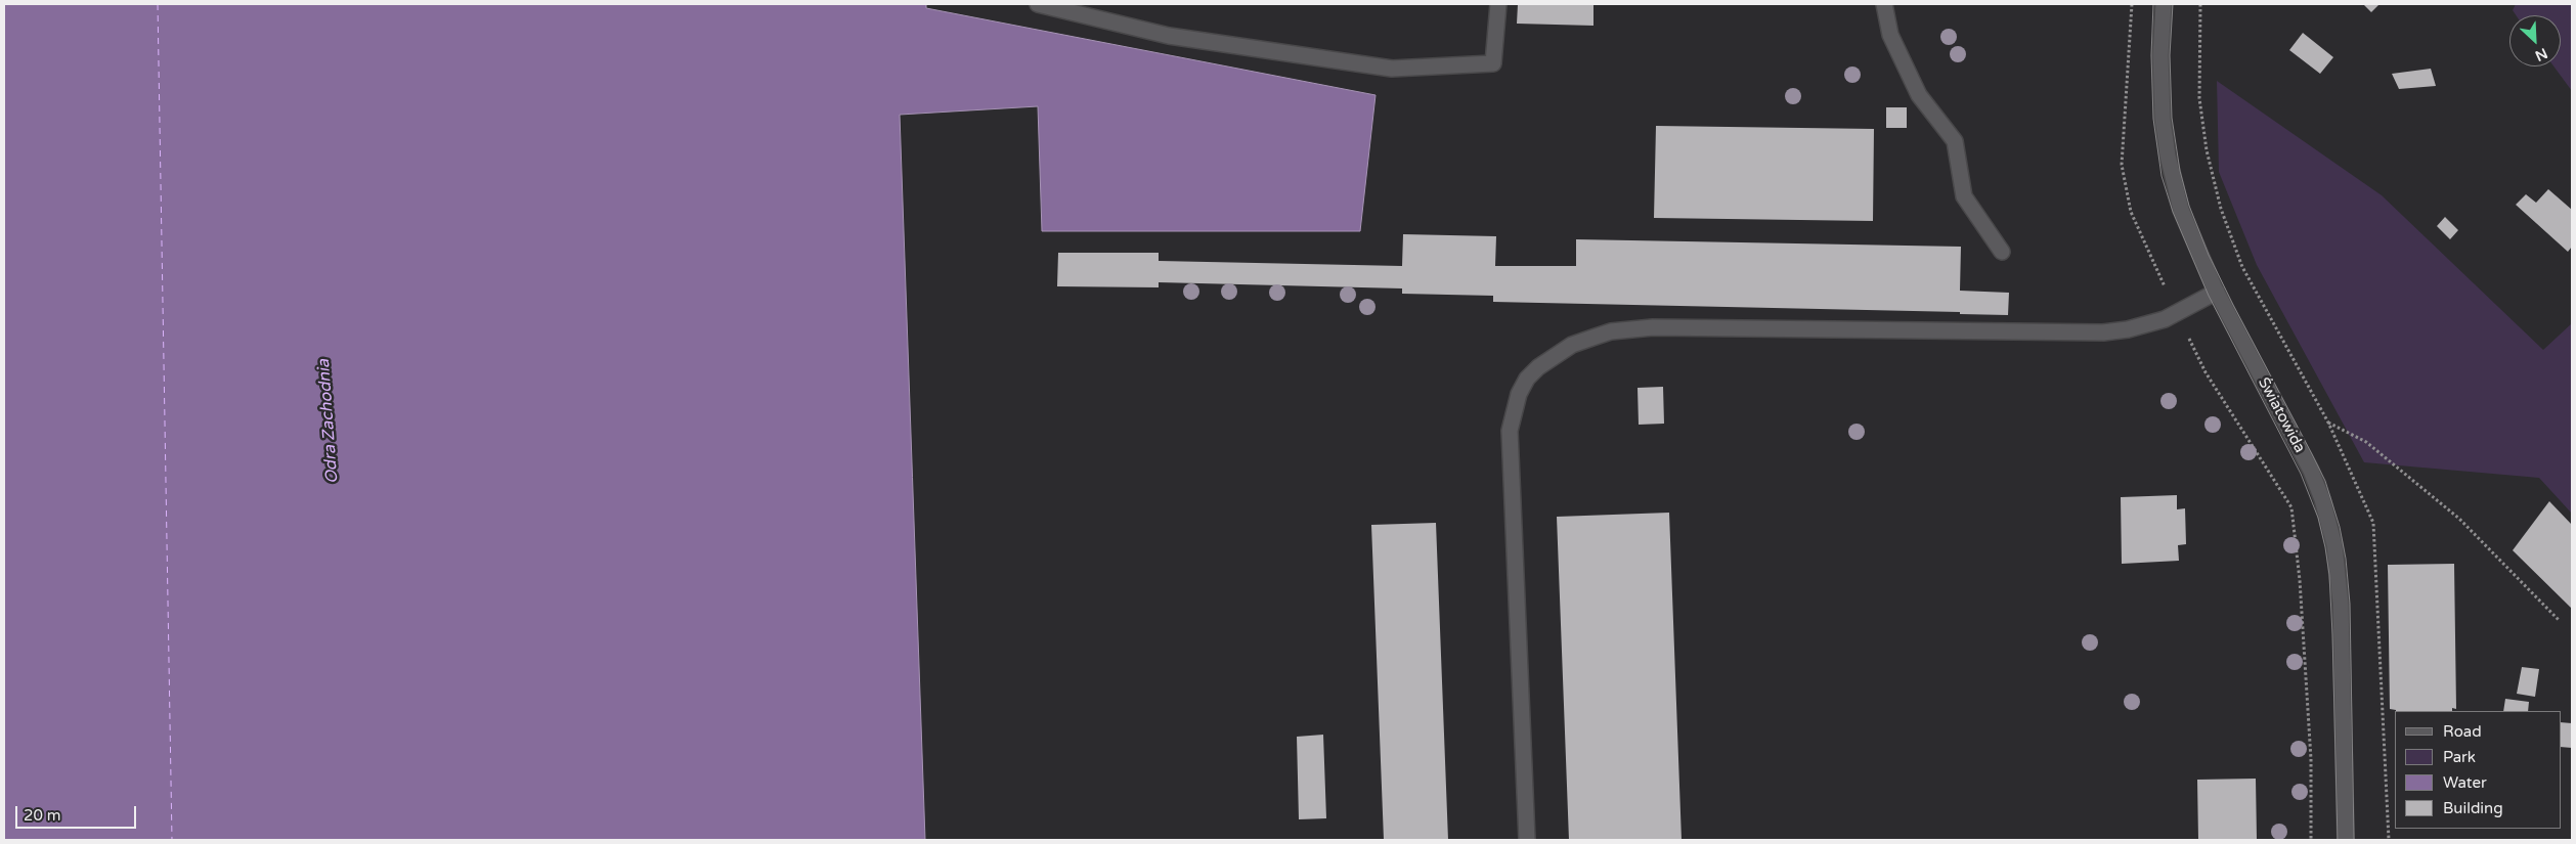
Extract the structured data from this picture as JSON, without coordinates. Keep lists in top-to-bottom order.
{
  "streets": {
    "street": ["Światowida"]
  },
  "water": ["Odra Zachodnia"],
  "legend": [
    "Road",
    "Park",
    "Water",
    "Building"
  ],
  "scale_bar": "20 m",
  "north": "bottom right"
}
